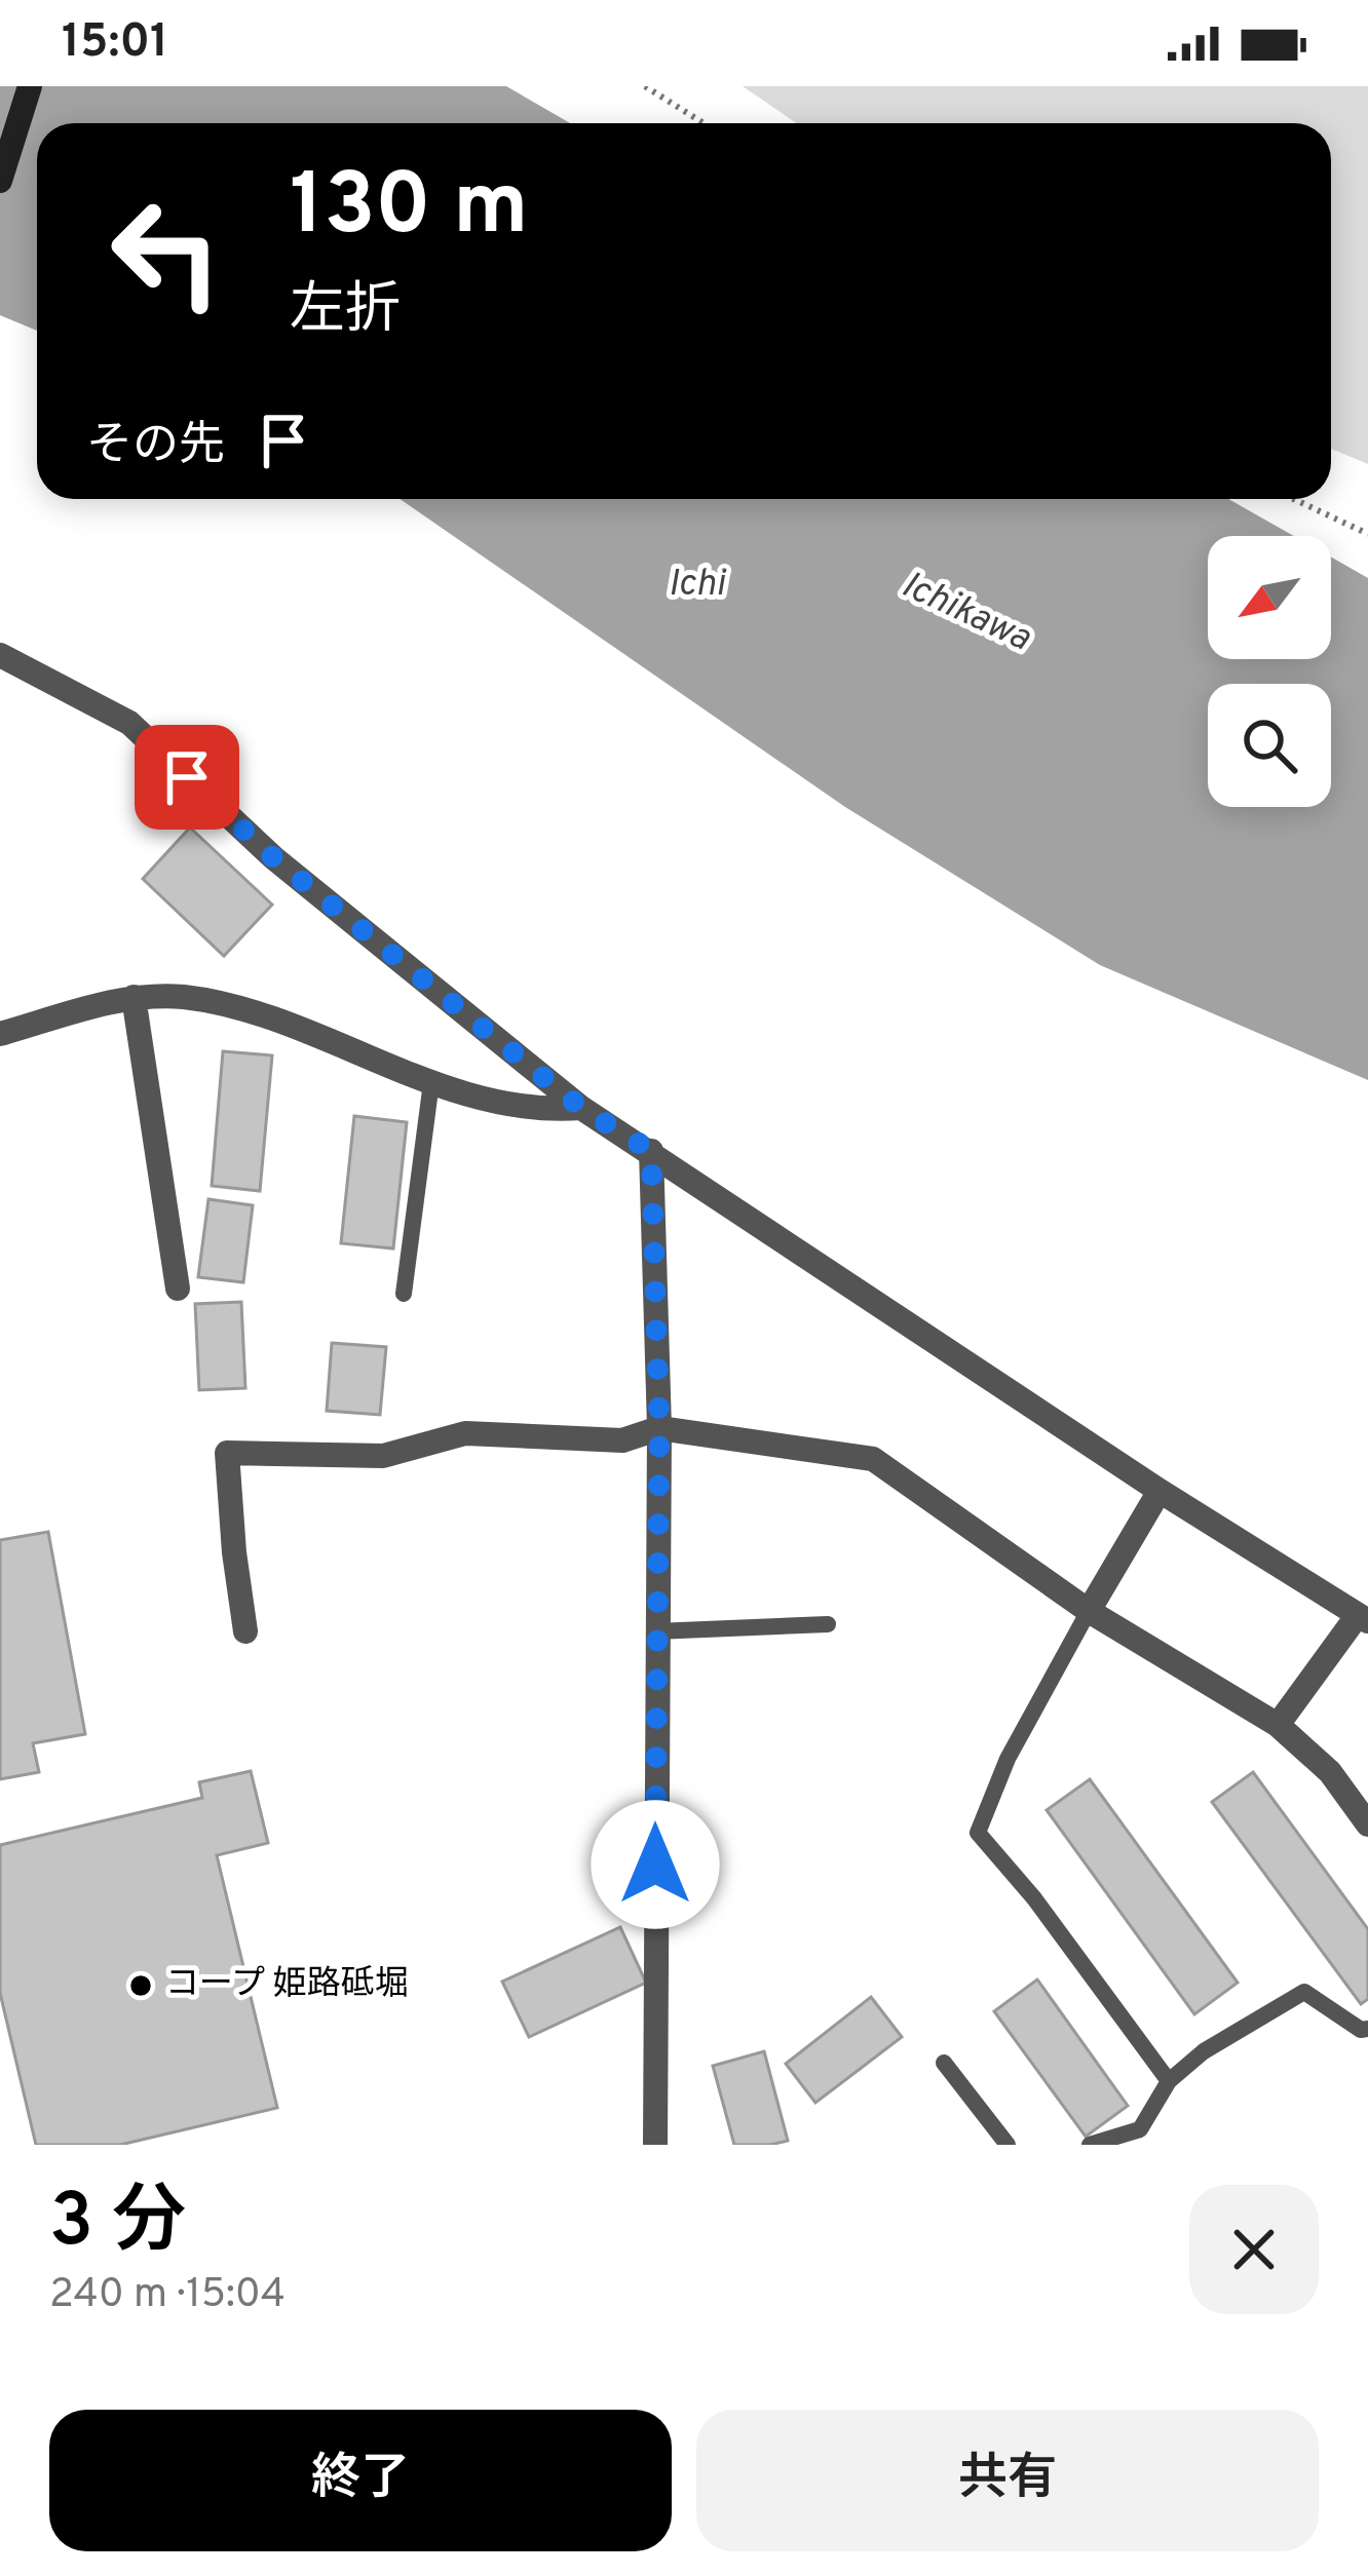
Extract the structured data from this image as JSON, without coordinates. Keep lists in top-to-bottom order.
{
  "water": ["Ichi", "Ichikawa"],
  "places": ["コープ 姫路砥堀"],
  "north": "bottom left",
  "page": {
    "status": "15:01",
    "turn": ["130 m", "左折"],
    "then": "その先",
    "heading": ["3 分", "240 m · 15:04"],
    "buttons": ["終了", "共有"]
  }
}
